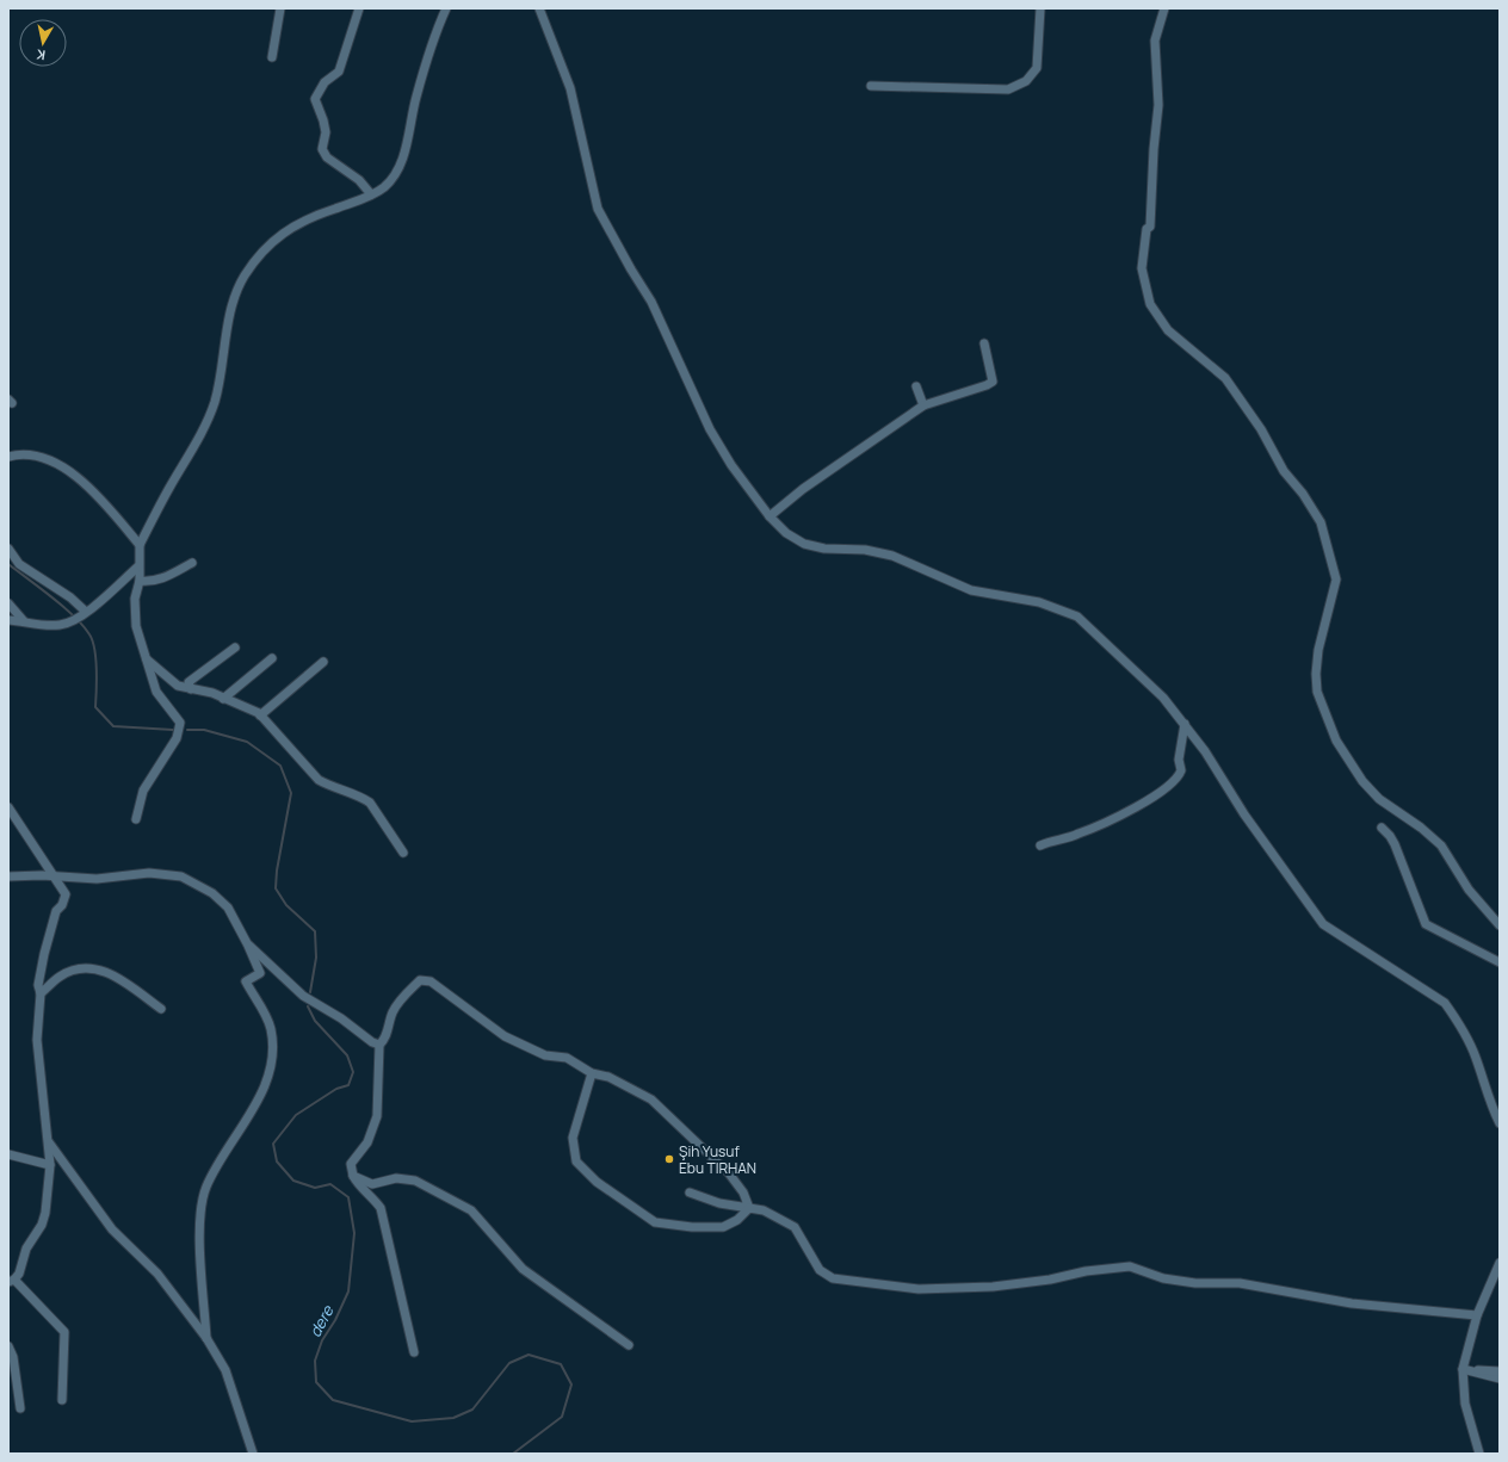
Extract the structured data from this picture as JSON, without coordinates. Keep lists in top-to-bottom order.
{
  "water": ["dere"],
  "places": ["Şih Yusuf Ebu TIRHAN"],
  "north": "bottom"
}
